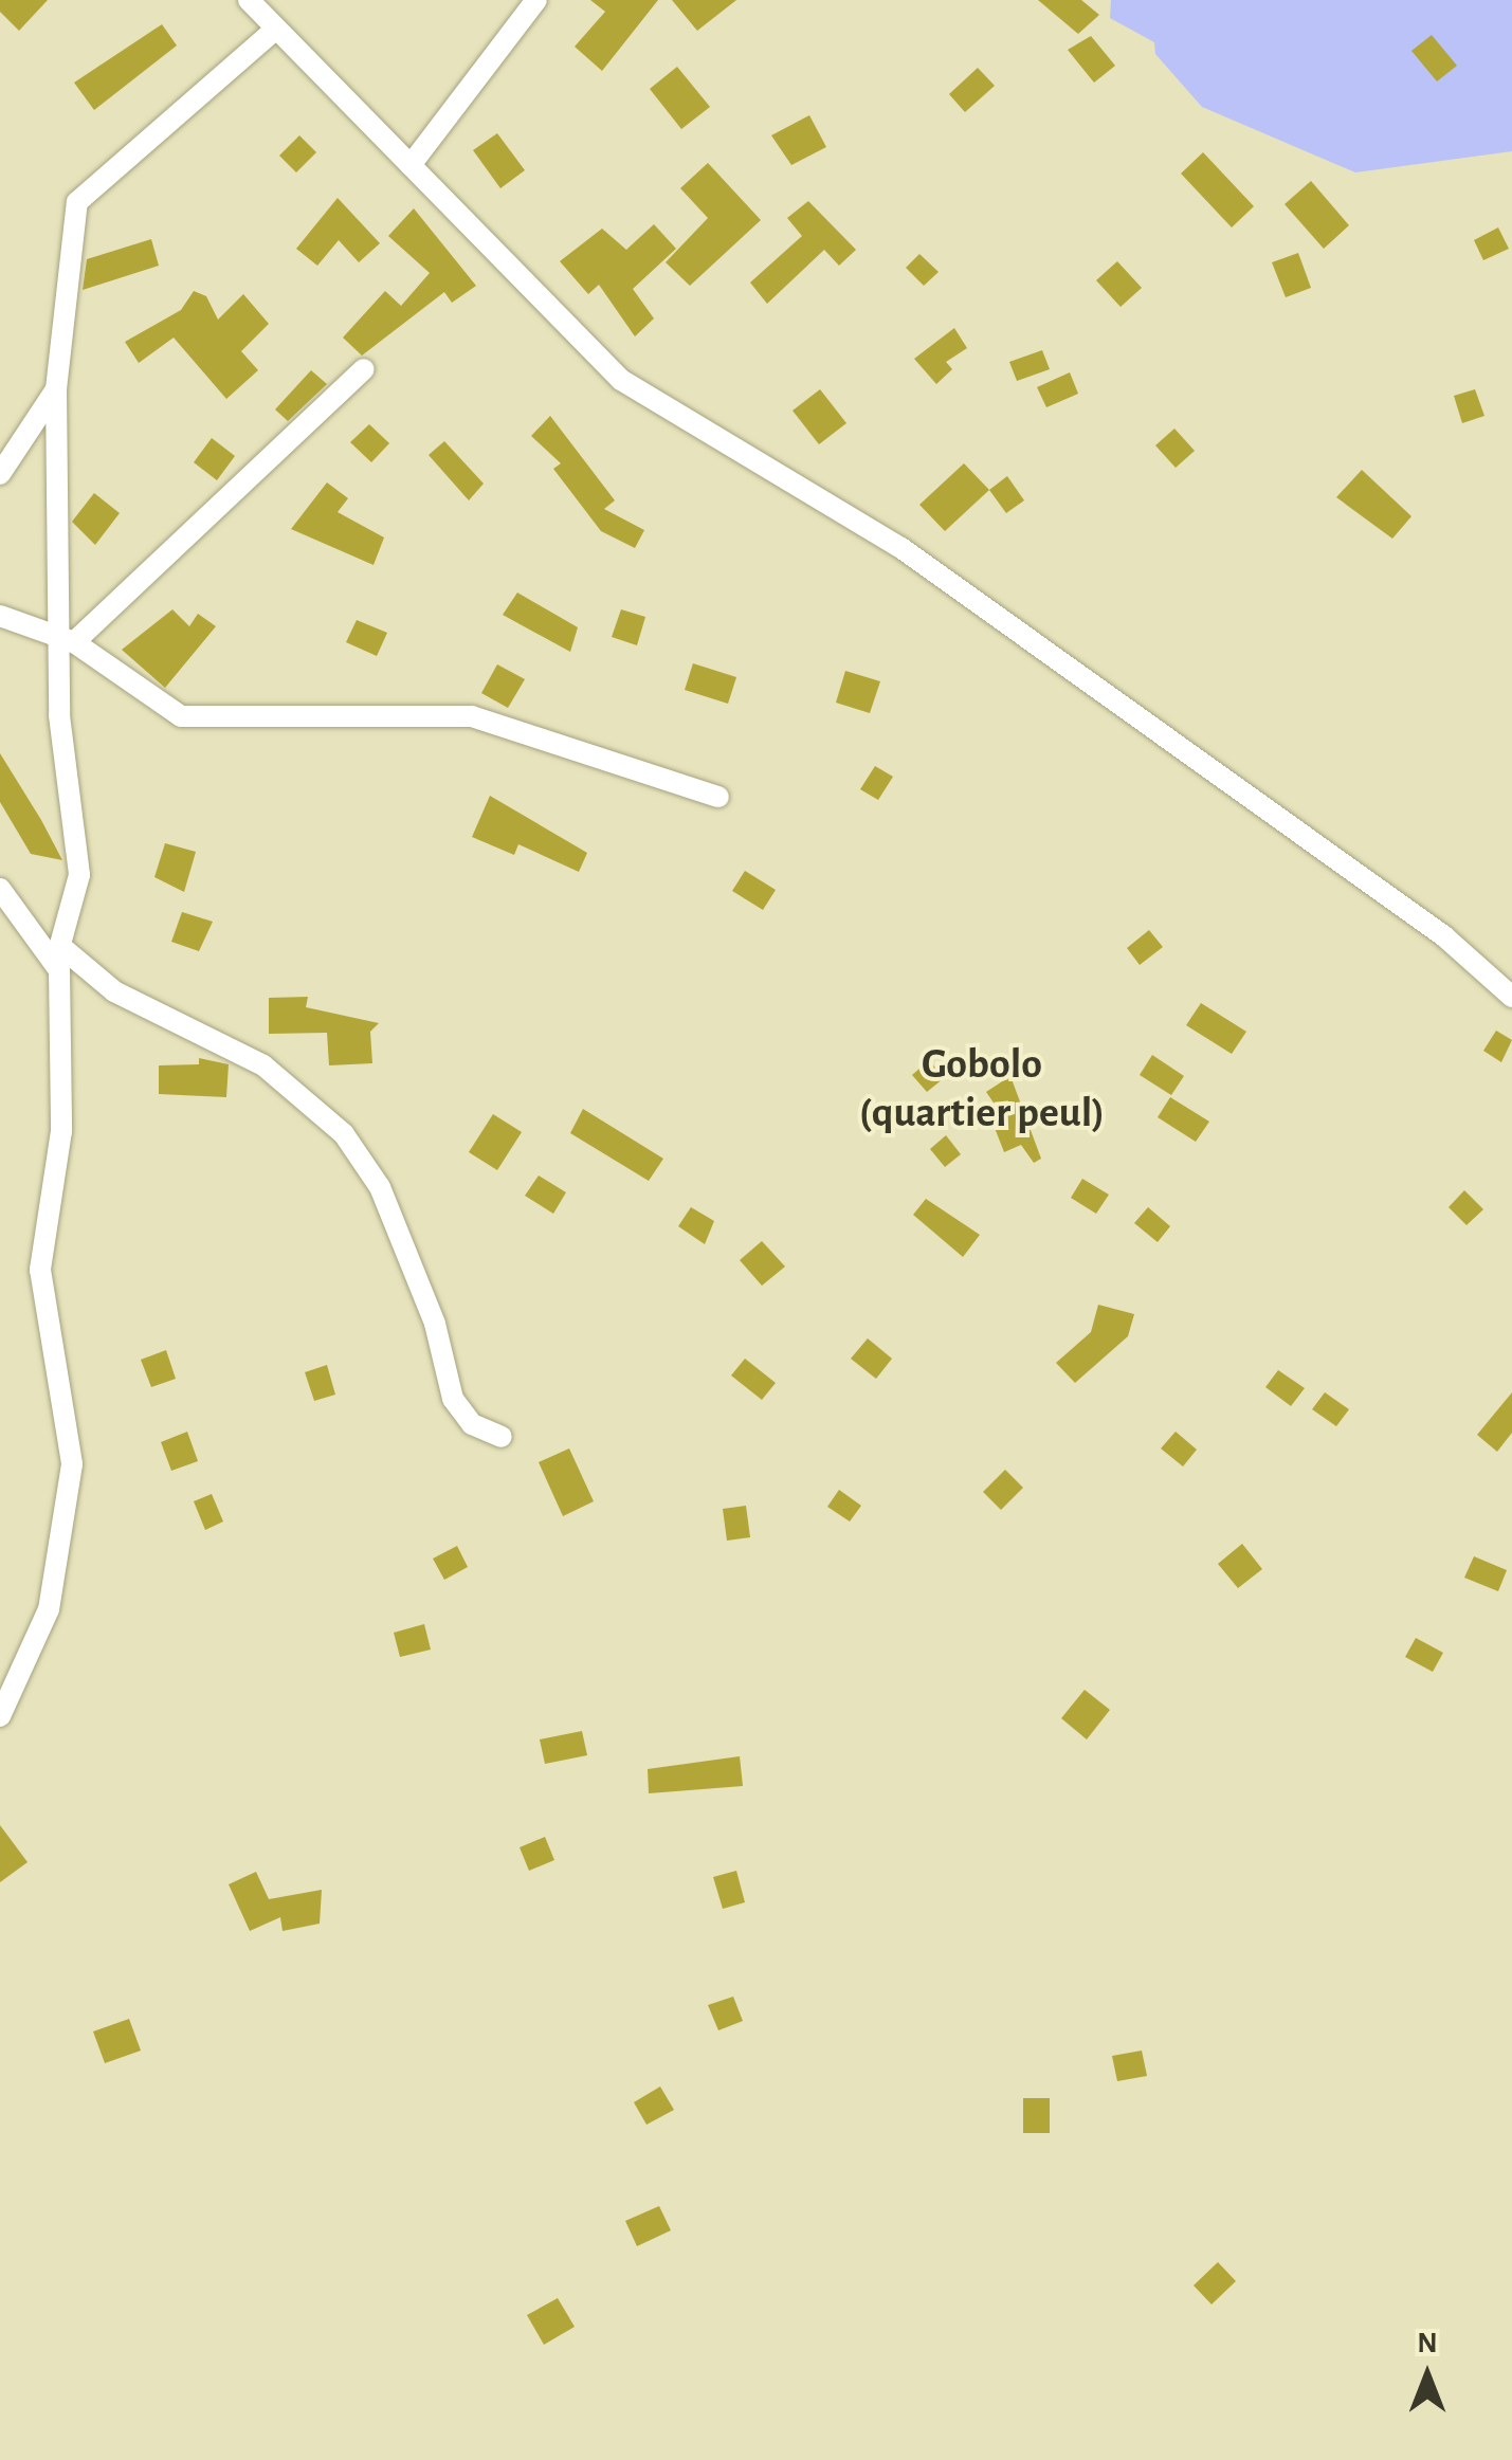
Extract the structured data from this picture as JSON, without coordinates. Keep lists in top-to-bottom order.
{
  "districts": ["Gobolo (quartier peul)"],
  "north": "top"
}
